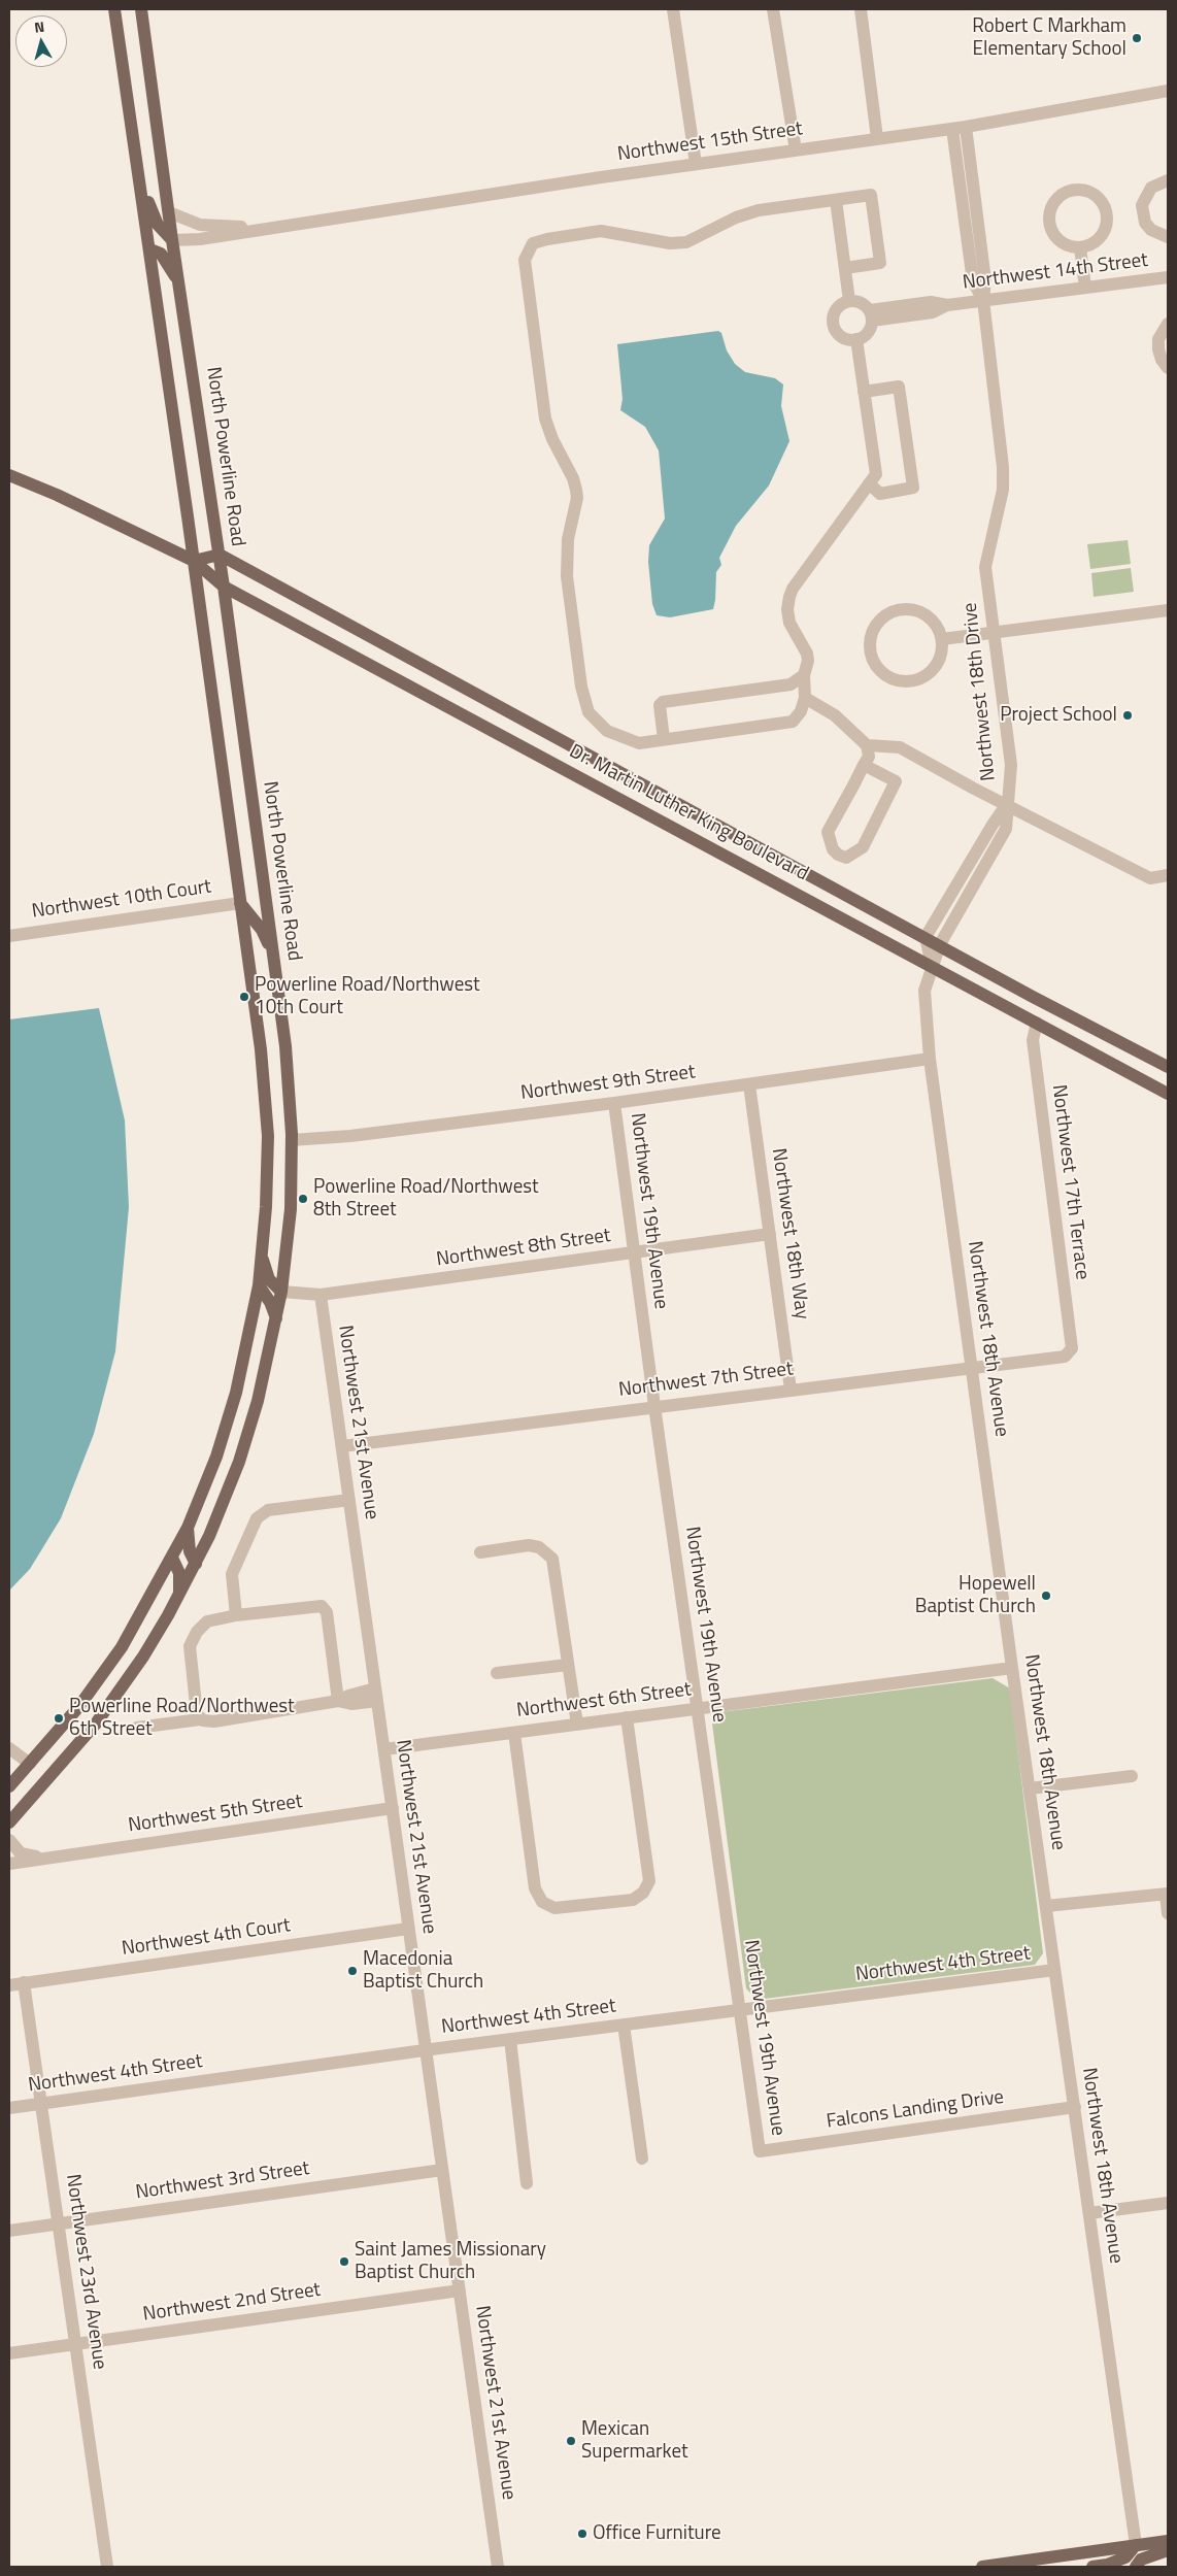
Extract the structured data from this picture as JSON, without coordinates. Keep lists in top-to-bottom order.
{
  "streets": {
    "main road": ["North Powerline Road", "Dr. Martin Luther King Boulevard"],
    "street": [
      "Northwest 15th Street",
      "Northwest 14th Street",
      "Northwest 18th Drive",
      "Northwest 10th Court",
      "Northwest 9th Street",
      "Northwest 17th Terrace",
      "Northwest 19th Avenue",
      "Northwest 18th Way",
      "Northwest 8th Street",
      "Northwest 18th Avenue",
      "Northwest 7th Street",
      "Northwest 21st Avenue",
      "Northwest 6th Street",
      "Northwest 5th Street",
      "Northwest 4th Court",
      "Northwest 4th Street",
      "Falcons Landing Drive",
      "Northwest 3rd Street",
      "Northwest 23rd Avenue",
      "Northwest 2nd Street"
    ]
  },
  "crossings": [
    ["Northwest 15th Street", "North Powerline Road"],
    ["Northwest 14th Street", "Northwest 18th Drive"],
    ["North Powerline Road", "Dr. Martin Luther King Boulevard"],
    ["North Powerline Road", "Northwest 9th Street"],
    ["North Powerline Road", "Northwest 8th Street"],
    ["Northwest 18th Drive", "Dr. Martin Luther King Boulevard"],
    ["Northwest 18th Drive", "Northwest 18th Avenue"],
    ["Dr. Martin Luther King Boulevard", "Northwest 17th Terrace"],
    ["Dr. Martin Luther King Boulevard", "Northwest 18th Avenue"],
    ["Northwest 9th Street", "Northwest 19th Avenue"],
    ["Northwest 9th Street", "Northwest 18th Way"],
    ["Northwest 9th Street", "Northwest 18th Avenue"],
    ["Northwest 17th Terrace", "Northwest 7th Street"],
    ["Northwest 19th Avenue", "Northwest 8th Street"],
    ["Northwest 19th Avenue", "Northwest 7th Street"],
    ["Northwest 19th Avenue", "Northwest 6th Street"],
    ["Northwest 19th Avenue", "Northwest 4th Street"],
    ["Northwest 19th Avenue", "Falcons Landing Drive"],
    ["Northwest 18th Way", "Northwest 8th Street"],
    ["Northwest 18th Way", "Northwest 7th Street"],
    ["Northwest 8th Street", "Northwest 21st Avenue"],
    ["Northwest 18th Avenue", "Northwest 7th Street"],
    ["Northwest 18th Avenue", "Northwest 6th Street"],
    ["Northwest 18th Avenue", "Northwest 4th Street"],
    ["Northwest 18th Avenue", "Falcons Landing Drive"],
    ["Northwest 7th Street", "Northwest 21st Avenue"],
    ["Northwest 21st Avenue", "Northwest 6th Street"],
    ["Northwest 21st Avenue", "Northwest 5th Street"],
    ["Northwest 21st Avenue", "Northwest 4th Court"],
    ["Northwest 21st Avenue", "Northwest 4th Street"],
    ["Northwest 21st Avenue", "Northwest 3rd Street"],
    ["Northwest 21st Avenue", "Northwest 2nd Street"],
    ["Northwest 4th Court", "Northwest 23rd Avenue"],
    ["Northwest 4th Street", "Northwest 23rd Avenue"],
    ["Northwest 3rd Street", "Northwest 23rd Avenue"],
    ["Northwest 23rd Avenue", "Northwest 2nd Street"]
  ],
  "places": [
    "Robert C Markham Elementary School",
    "Project School",
    "Powerline Road/Northwest 10th Court",
    "Powerline Road/Northwest 8th Street",
    "Hopewell Baptist Church",
    "Powerline Road/Northwest 6th Street",
    "Macedonia Baptist Church",
    "Saint James Missionary Baptist Church",
    "Mexican Supermarket",
    "Office Furniture"
  ],
  "north": "top"
}
